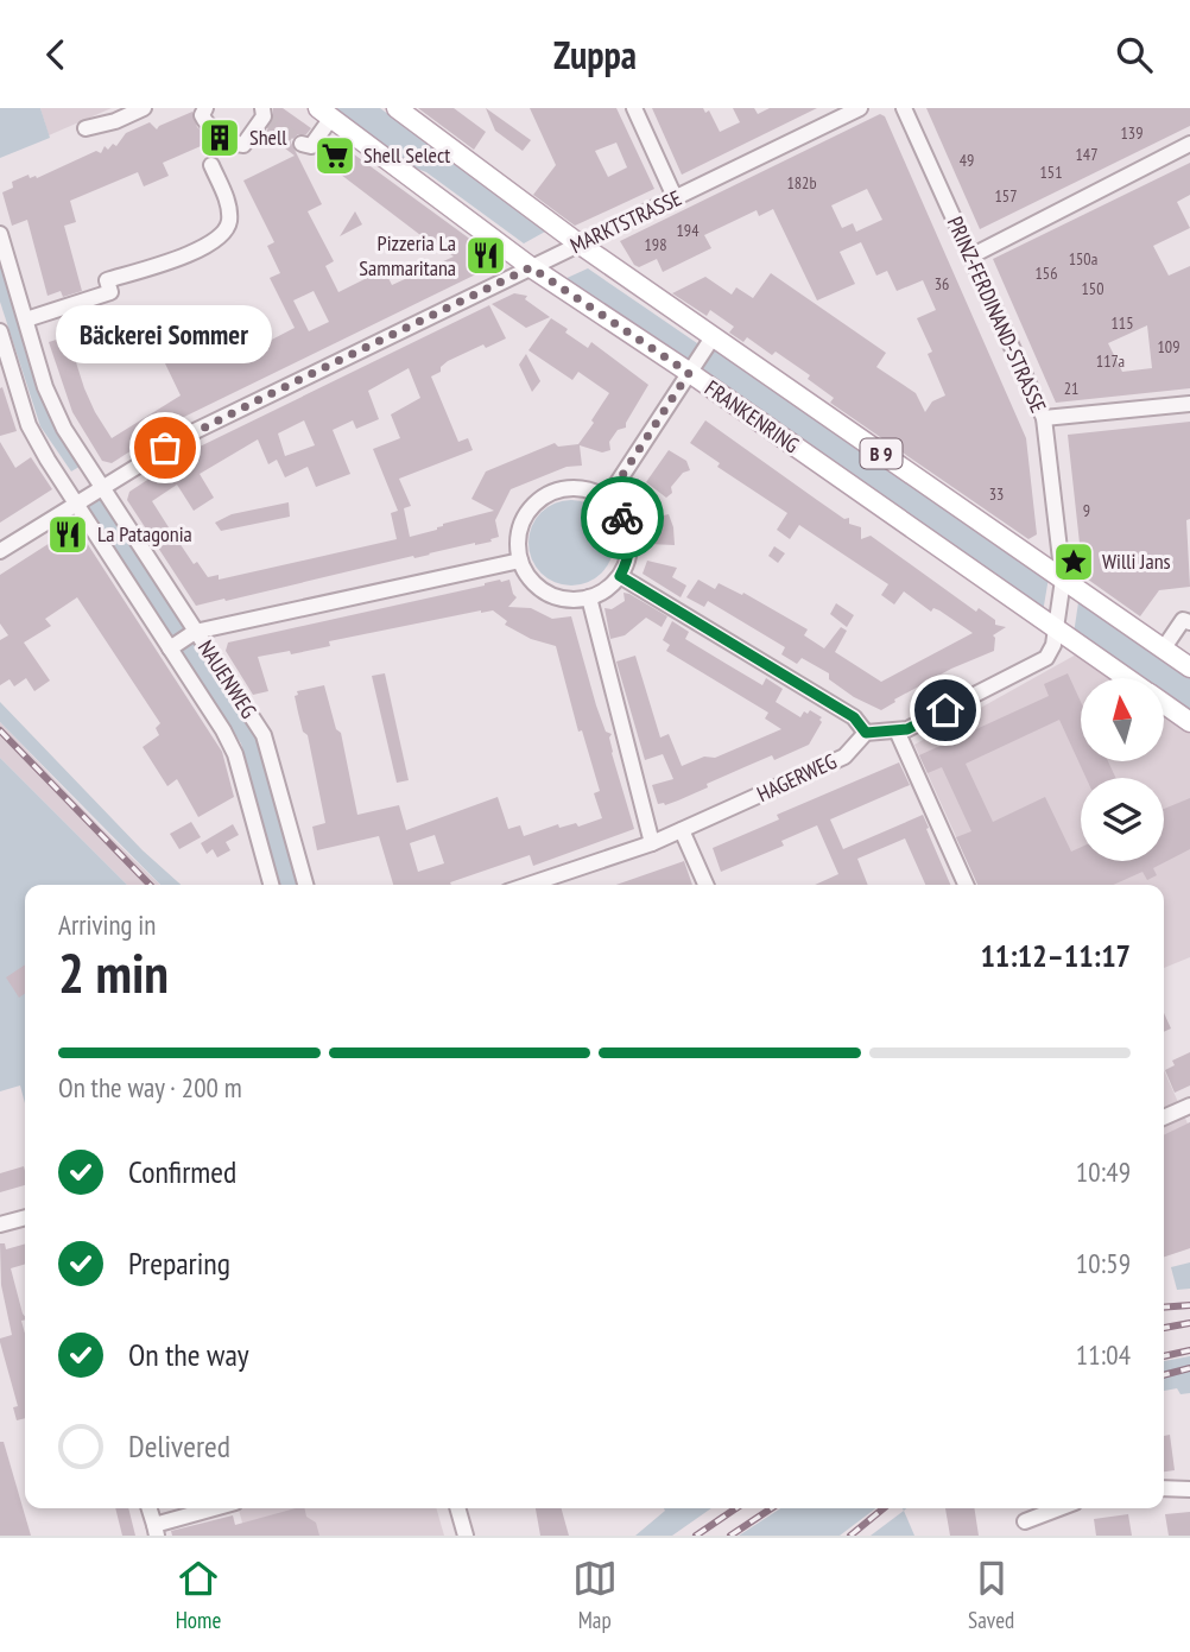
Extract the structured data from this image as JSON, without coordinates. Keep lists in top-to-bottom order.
{
  "streets": {
    "main road": ["FRANKENRING", "B 9"],
    "street": [
      "MARKTSTRASSE",
      "PRINZ-FERDINAND-STRASSE",
      "NAUENWEG",
      "HAGERWEG"
    ]
  },
  "crossings": [
    ["MARKTSTRASSE", "FRANKENRING"],
    ["MARKTSTRASSE", "NAUENWEG"],
    ["PRINZ-FERDINAND-STRASSE", "FRANKENRING"]
  ],
  "places": {
    "building": ["Shell"],
    "supermarket": ["Shell Select"],
    "restaurant": ["Pizzeria La Sammaritana", "La Patagonia"],
    "other": ["Bäckerei Sommer"],
    "place": ["Willi Jans"]
  },
  "house_numbers": [
    "139",
    "147",
    "49",
    "151",
    "182b",
    "157",
    "194",
    "198",
    "150a",
    "156",
    "36",
    "150",
    "115",
    "109",
    "117a",
    "21",
    "33",
    "9"
  ],
  "north": "top",
  "page": {
    "header": "Zuppa",
    "bubble": "Bäckerei Sommer",
    "heading": ["2 min", "Arriving in", "11:12–11:17"],
    "bar": "On the way · 200 m",
    "list": [
      ["Confirmed", "10:49"],
      ["Preparing", "10:59"],
      ["On the way", "11:04"],
      "Delivered"
    ],
    "tabs": ["Home", "Map", "Saved"]
  }
}
